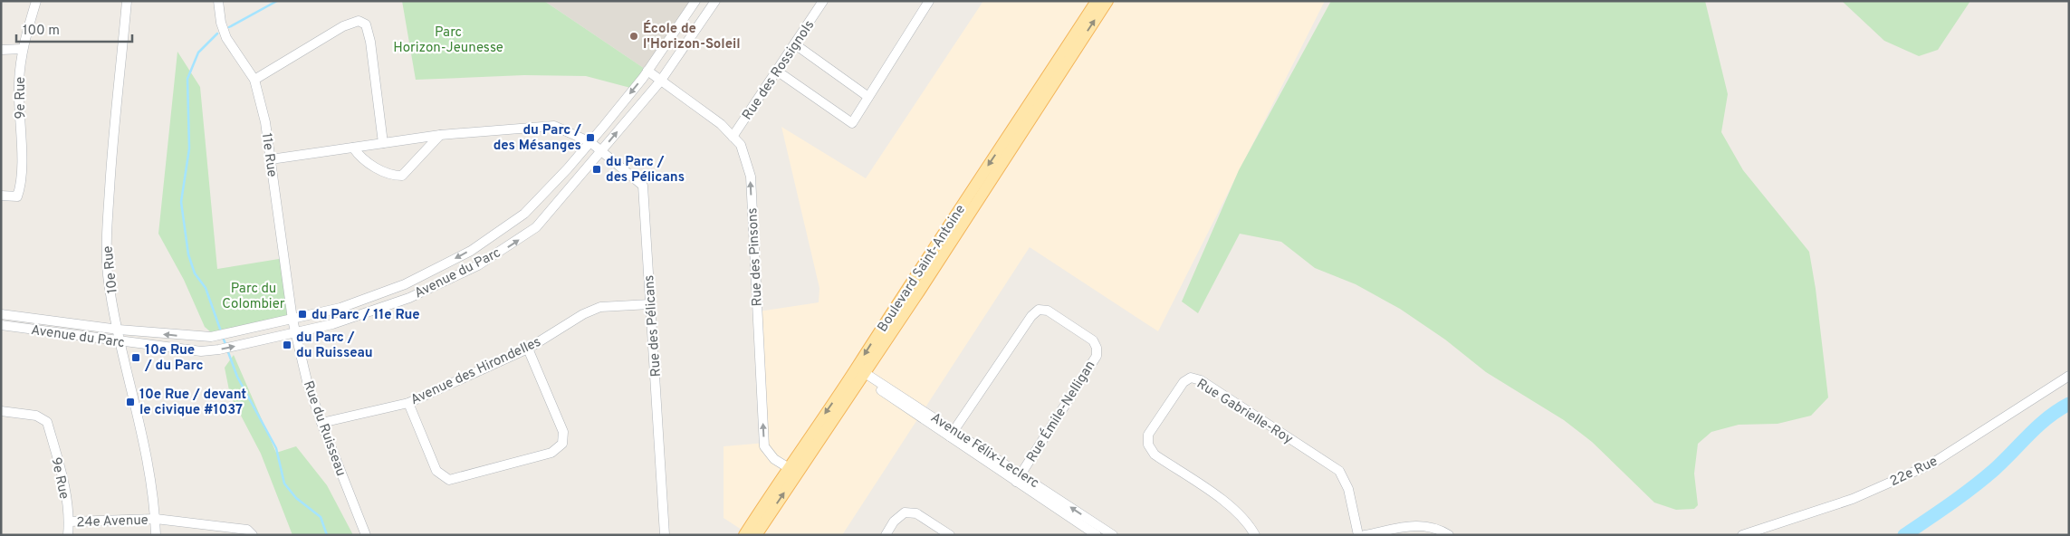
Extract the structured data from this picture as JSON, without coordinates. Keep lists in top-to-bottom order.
{
  "streets": {
    "main road": ["Boulevard Saint-Antoine"],
    "street": [
      "Rue des Rossignols",
      "9e Rue",
      "11e Rue",
      "Rue des Pinsons",
      "10e Rue",
      "Avenue du Parc",
      "Rue des Pélicans",
      "Avenue des Hirondelles",
      "Rue Émile-Nelligan",
      "Rue Gabrielle-Roy",
      "Rue du Ruisseau",
      "Avenue Félix-Leclerc",
      "22e Rue",
      "24e Avenue"
    ]
  },
  "crossings": [
    ["Rue des Rossignols", "Rue des Pinsons"],
    ["9e Rue", "24e Avenue"],
    ["11e Rue", "Avenue du Parc"],
    ["11e Rue", "Rue des Pélicans"],
    ["11e Rue", "Rue du Ruisseau"],
    ["Rue des Pinsons", "Boulevard Saint-Antoine"],
    ["Rue des Pinsons", "Avenue du Parc"],
    ["Boulevard Saint-Antoine", "Avenue Félix-Leclerc"],
    ["10e Rue", "Avenue du Parc"],
    ["10e Rue", "24e Avenue"],
    ["Avenue du Parc", "Rue des Pélicans"],
    ["Avenue du Parc", "Rue du Ruisseau"],
    ["Rue des Pélicans", "Avenue des Hirondelles"],
    ["Avenue des Hirondelles", "Rue du Ruisseau"],
    ["Rue Émile-Nelligan", "Avenue Félix-Leclerc"]
  ],
  "one_way": ["Rue des Pinsons"],
  "parks": ["Parc Horizon-Jeunesse", "Parc du Colombier"],
  "places": {
    "other": ["École de l'Horizon-Soleil"],
    "transit": [
      "du Parc / des Mésanges",
      "du Parc / des Pélicans",
      "du Parc / 11e Rue",
      "du Parc / du Ruisseau",
      "10e Rue / du Parc",
      "10e Rue / devant le civique #1037"
    ]
  },
  "scale_bar": "100 m"
}
